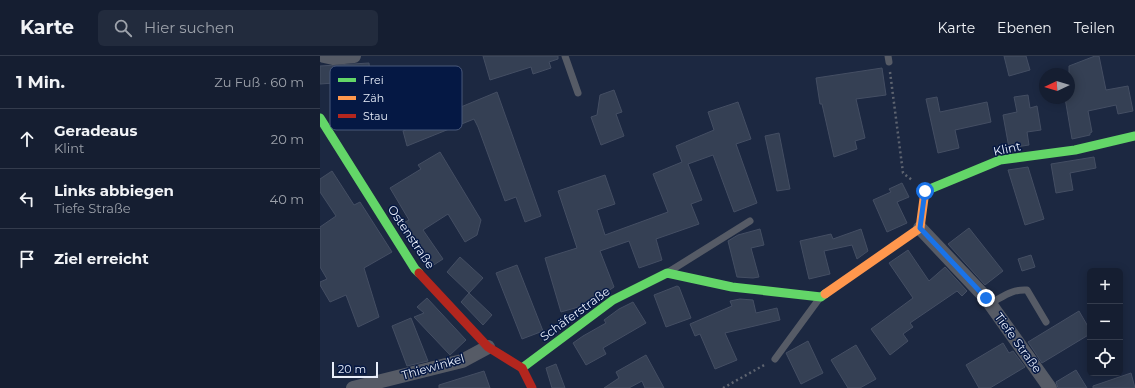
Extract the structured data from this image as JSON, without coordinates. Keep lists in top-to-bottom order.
{
  "streets": {
    "street": [
      "Klint",
      "Ostenstraße",
      "Schäferstraße",
      "Tiefe Straße",
      "Thiewinkel"
    ]
  },
  "crossings": [
    ["Ostenstraße", "Schäferstraße"],
    ["Ostenstraße", "Thiewinkel"]
  ],
  "legend": ["Frei", "Zäh", "Stau"],
  "scale_bar": "20 m",
  "north": "left",
  "page": {
    "header": "Karte",
    "search": "Hier suchen",
    "nav": ["Karte", "Ebenen", "Teilen"],
    "heading": ["1 Min.", "Zu Fuß · 60 m"],
    "list": [
      ["Geradeaus", "Klint", "20 m"],
      ["Links abbiegen", "Tiefe Straße", "40 m"],
      "Ziel erreicht"
    ],
    "map_buttons": ["+", "−"],
    "scale": "20 m"
  }
}
